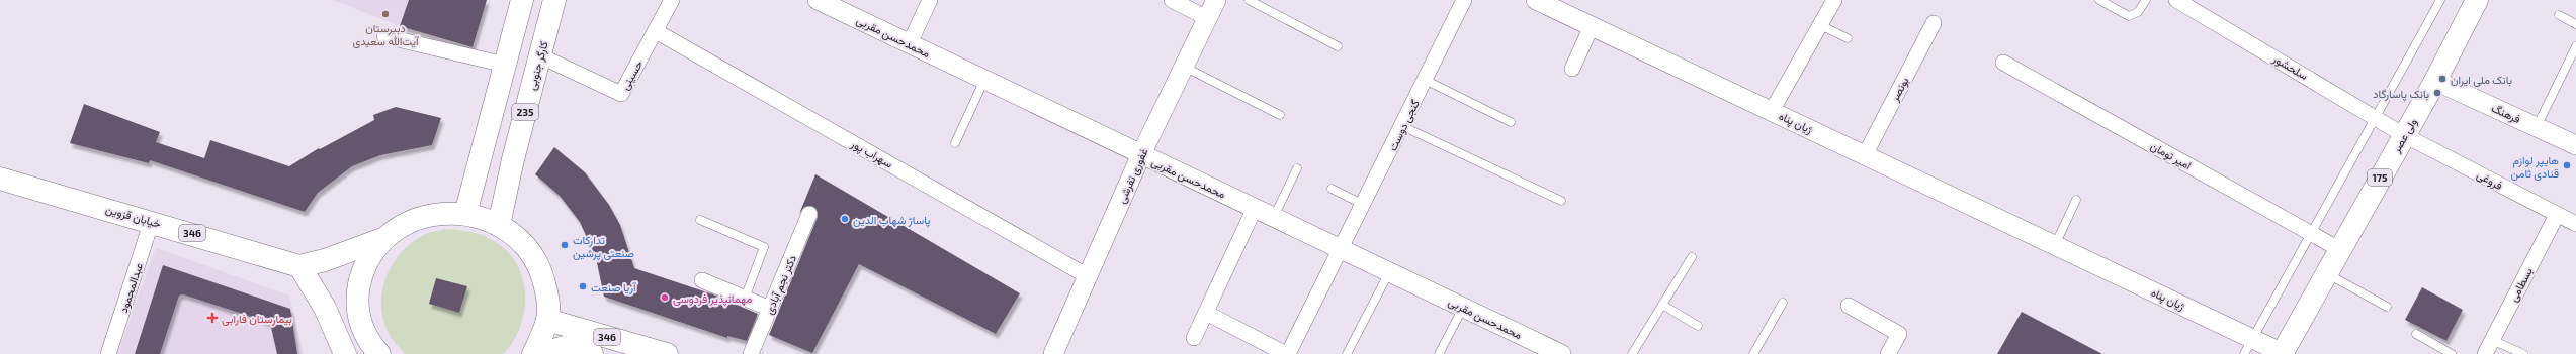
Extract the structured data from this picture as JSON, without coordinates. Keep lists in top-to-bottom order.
{
  "streets": {
    "main road": [
      "کارگر جنوبی",
      "235",
      "ولی عصر",
      "175",
      "خیابان قزوین",
      "346"
    ],
    "street": [
      "محمدحسن مقربی",
      "سلحشور",
      "حسینی",
      "بونصر",
      "فرهنگ",
      "ژیان پناه",
      "گنجی دوست",
      "سهراب پور",
      "امیر تومان",
      "غفوری تفرشی",
      "فروغی",
      "دکتر نجم آبادی",
      "بسطامی",
      "عبدالمحمود"
    ]
  },
  "crossings": [
    ["محمدحسن مقربی", "گنجی دوست"],
    ["محمدحسن مقربی", "غفوری تفرشی"],
    ["کارگر جنوبی", "حسینی"],
    ["سلحشور", "ولی عصر"],
    ["سلحشور", "فروغی"],
    ["حسینی", "سهراب پور"],
    ["بونصر", "ژیان پناه"],
    ["فرهنگ", "ولی عصر"],
    ["ژیان پناه", "ولی عصر"],
    ["ولی عصر", "امیر تومان"],
    ["ولی عصر", "فروغی"],
    ["سهراب پور", "غفوری تفرشی"],
    ["فروغی", "بسطامی"],
    ["خیابان قزوین", "عبدالمحمود"]
  ],
  "places": {
    "other": [
      "دبیرستان آیت‌الله سعیدی",
      "بانک ملی ایران",
      "بانک پاسارگاد",
      "هایپر لوازم قنادی ثامن",
      "پاساژ شهاب الدین",
      "تدارکات صنعتی پرشین",
      "آریا صنعت",
      "مهمانپذیر فردوسی"
    ],
    "health": ["بیمارستان فارابی"]
  }
}
